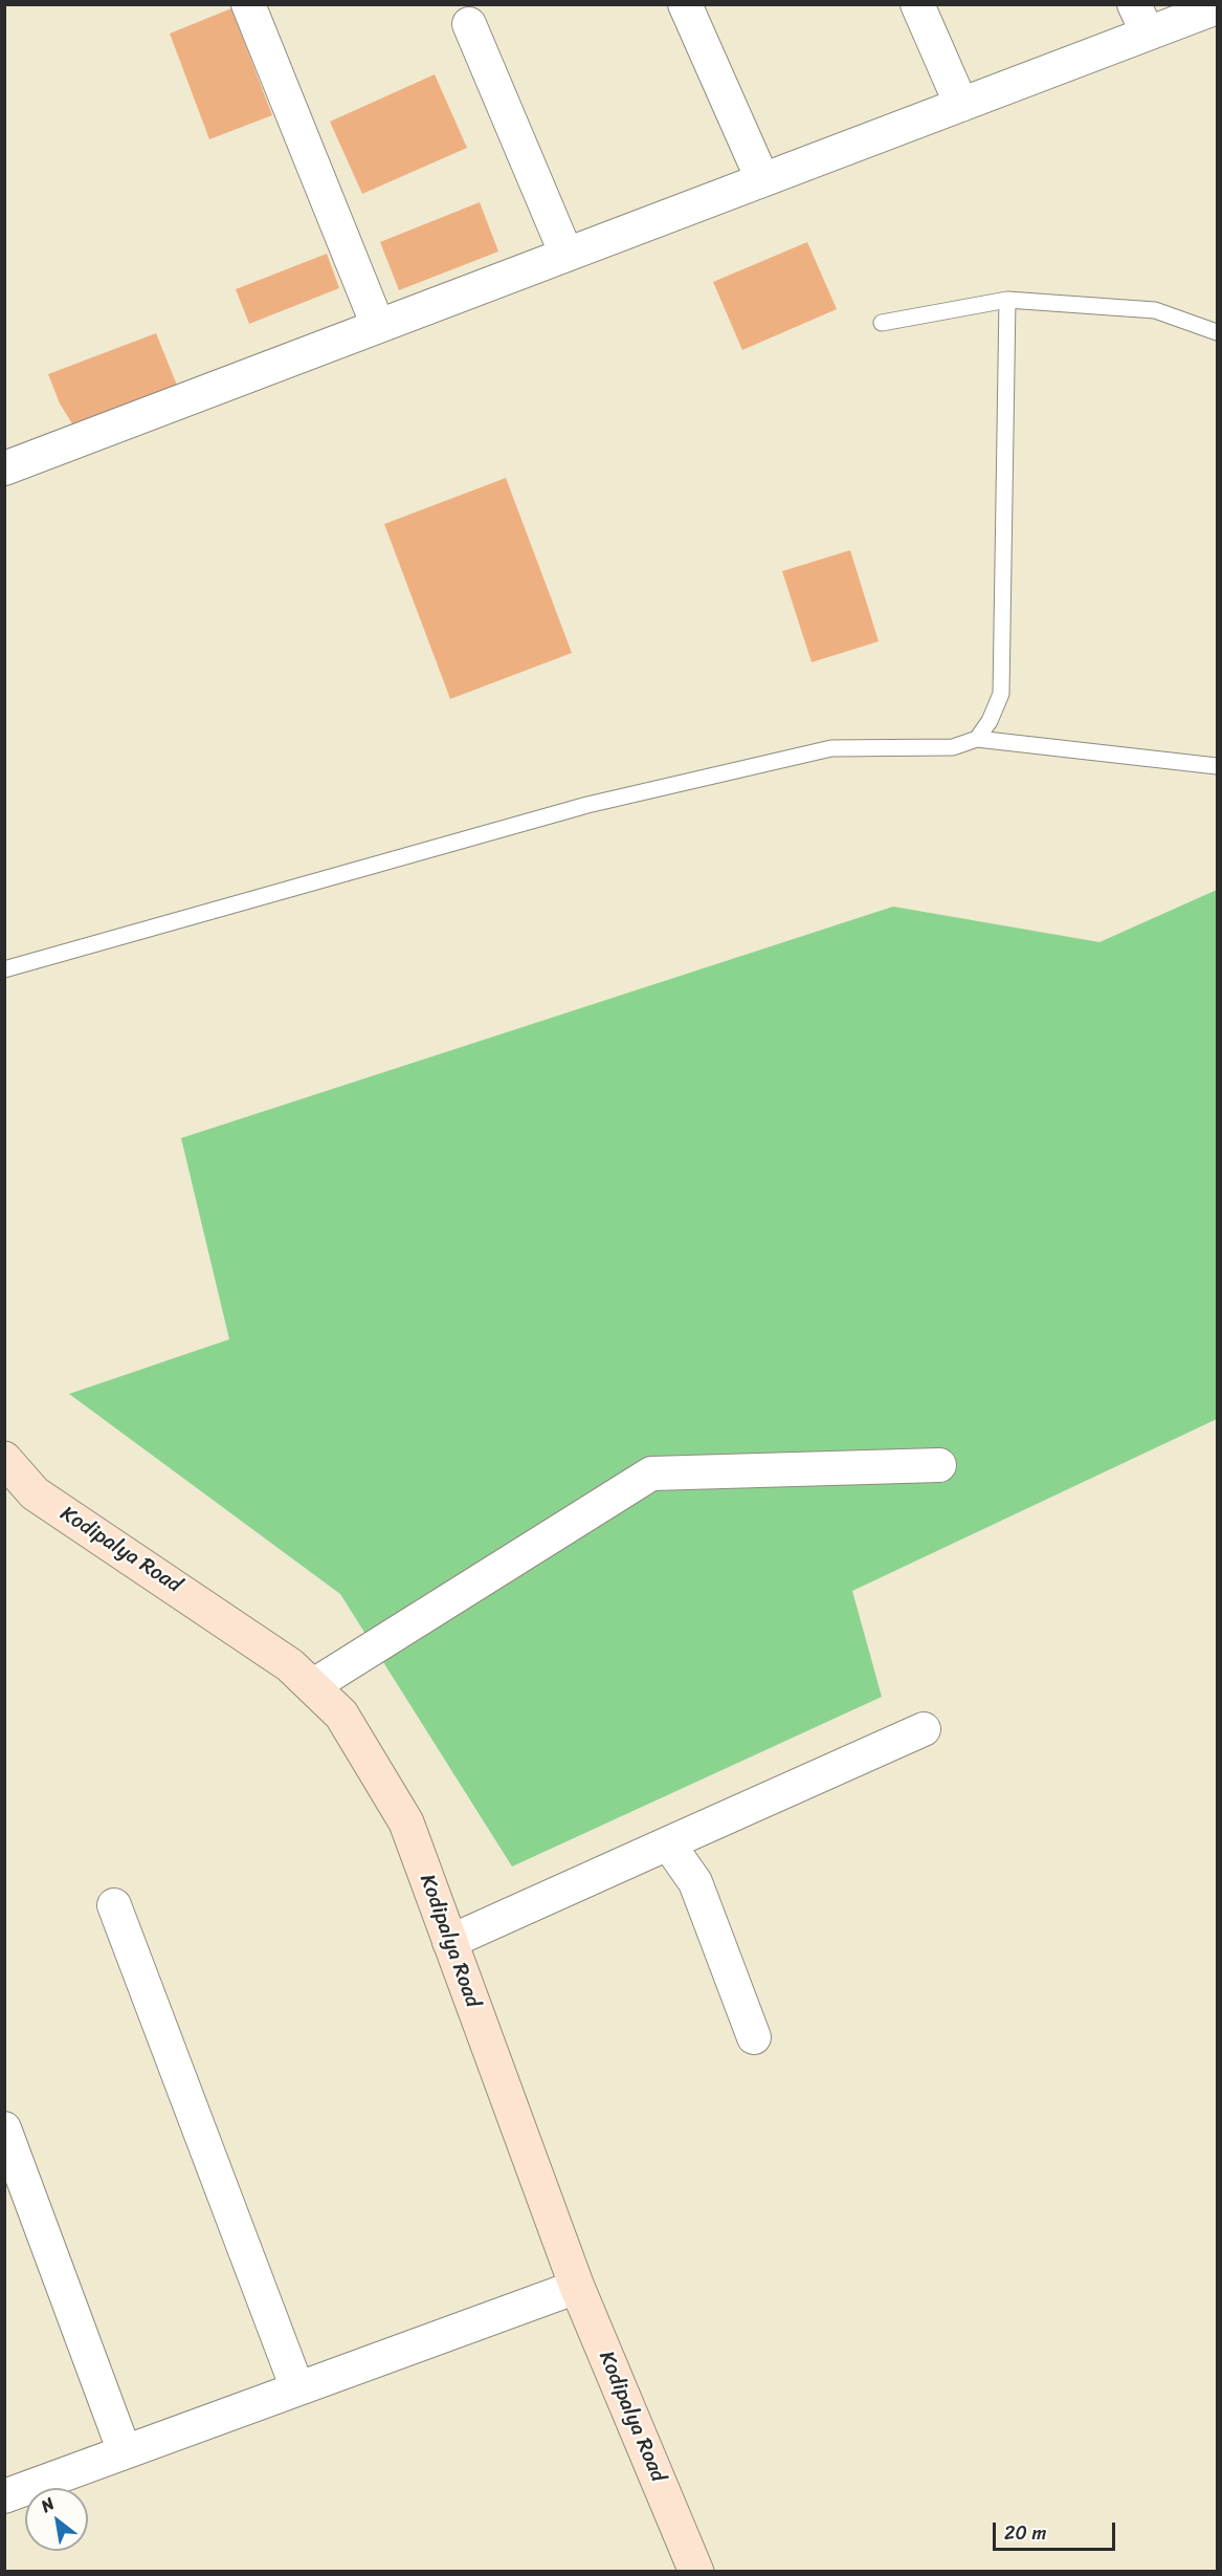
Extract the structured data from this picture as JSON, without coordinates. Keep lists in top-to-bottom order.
{
  "streets": {
    "main road": ["Kodipalya Road"]
  },
  "scale_bar": "20 m",
  "north": "top left"
}
